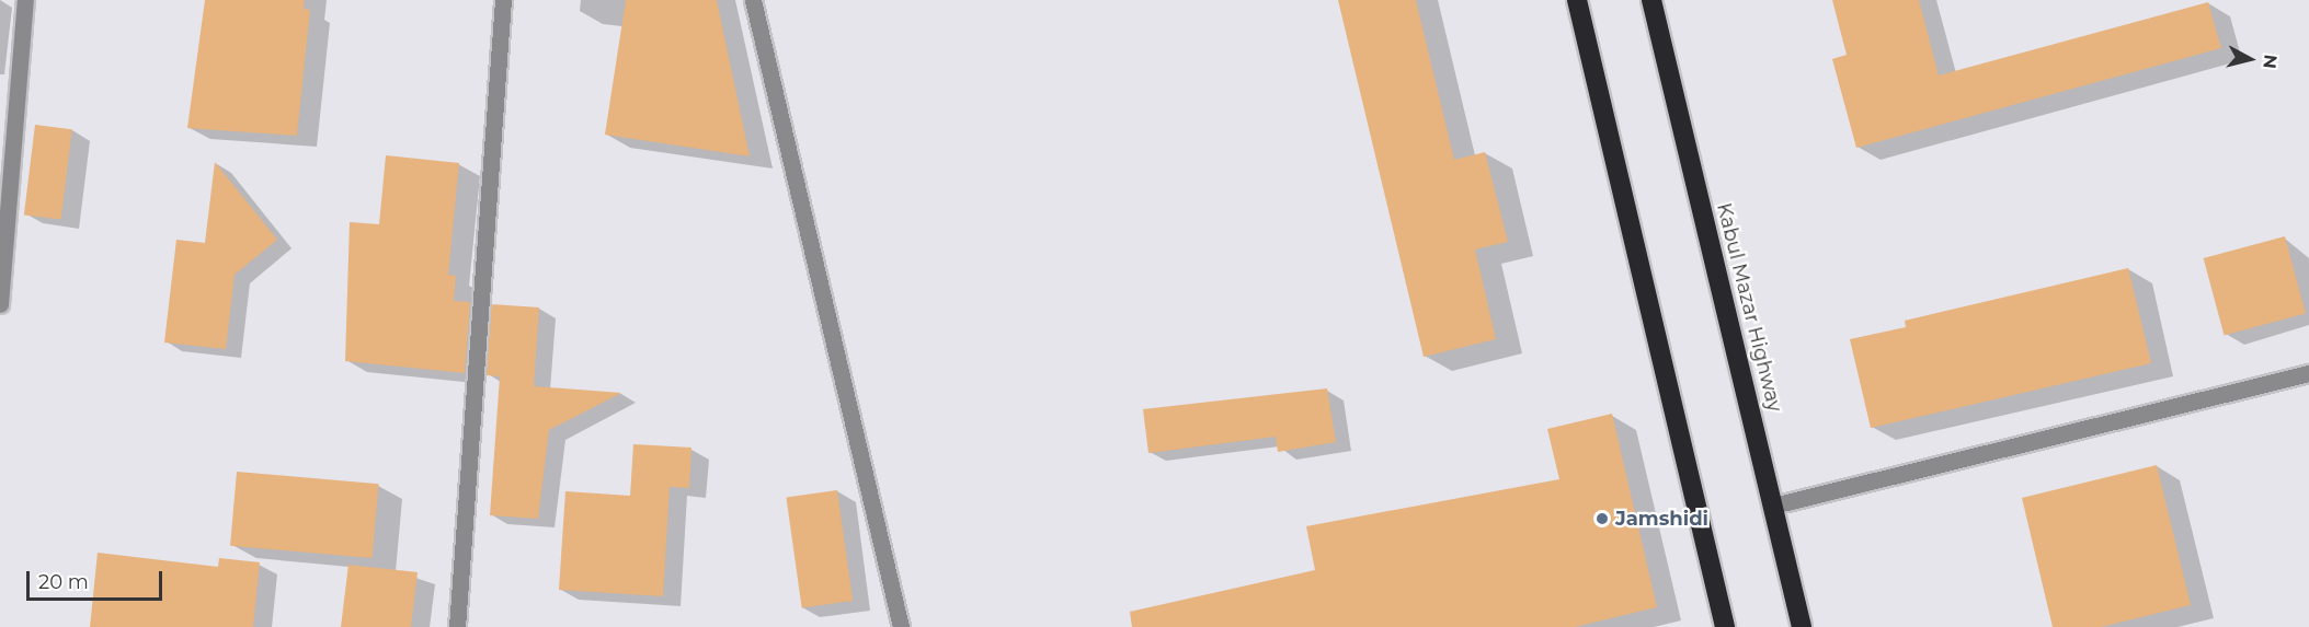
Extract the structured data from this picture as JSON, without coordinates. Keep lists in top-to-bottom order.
{
  "streets": {
    "highway": ["Kabul Mazar Highway"]
  },
  "places": ["Jamshidi"],
  "scale_bar": "20 m",
  "north": "right"
}
